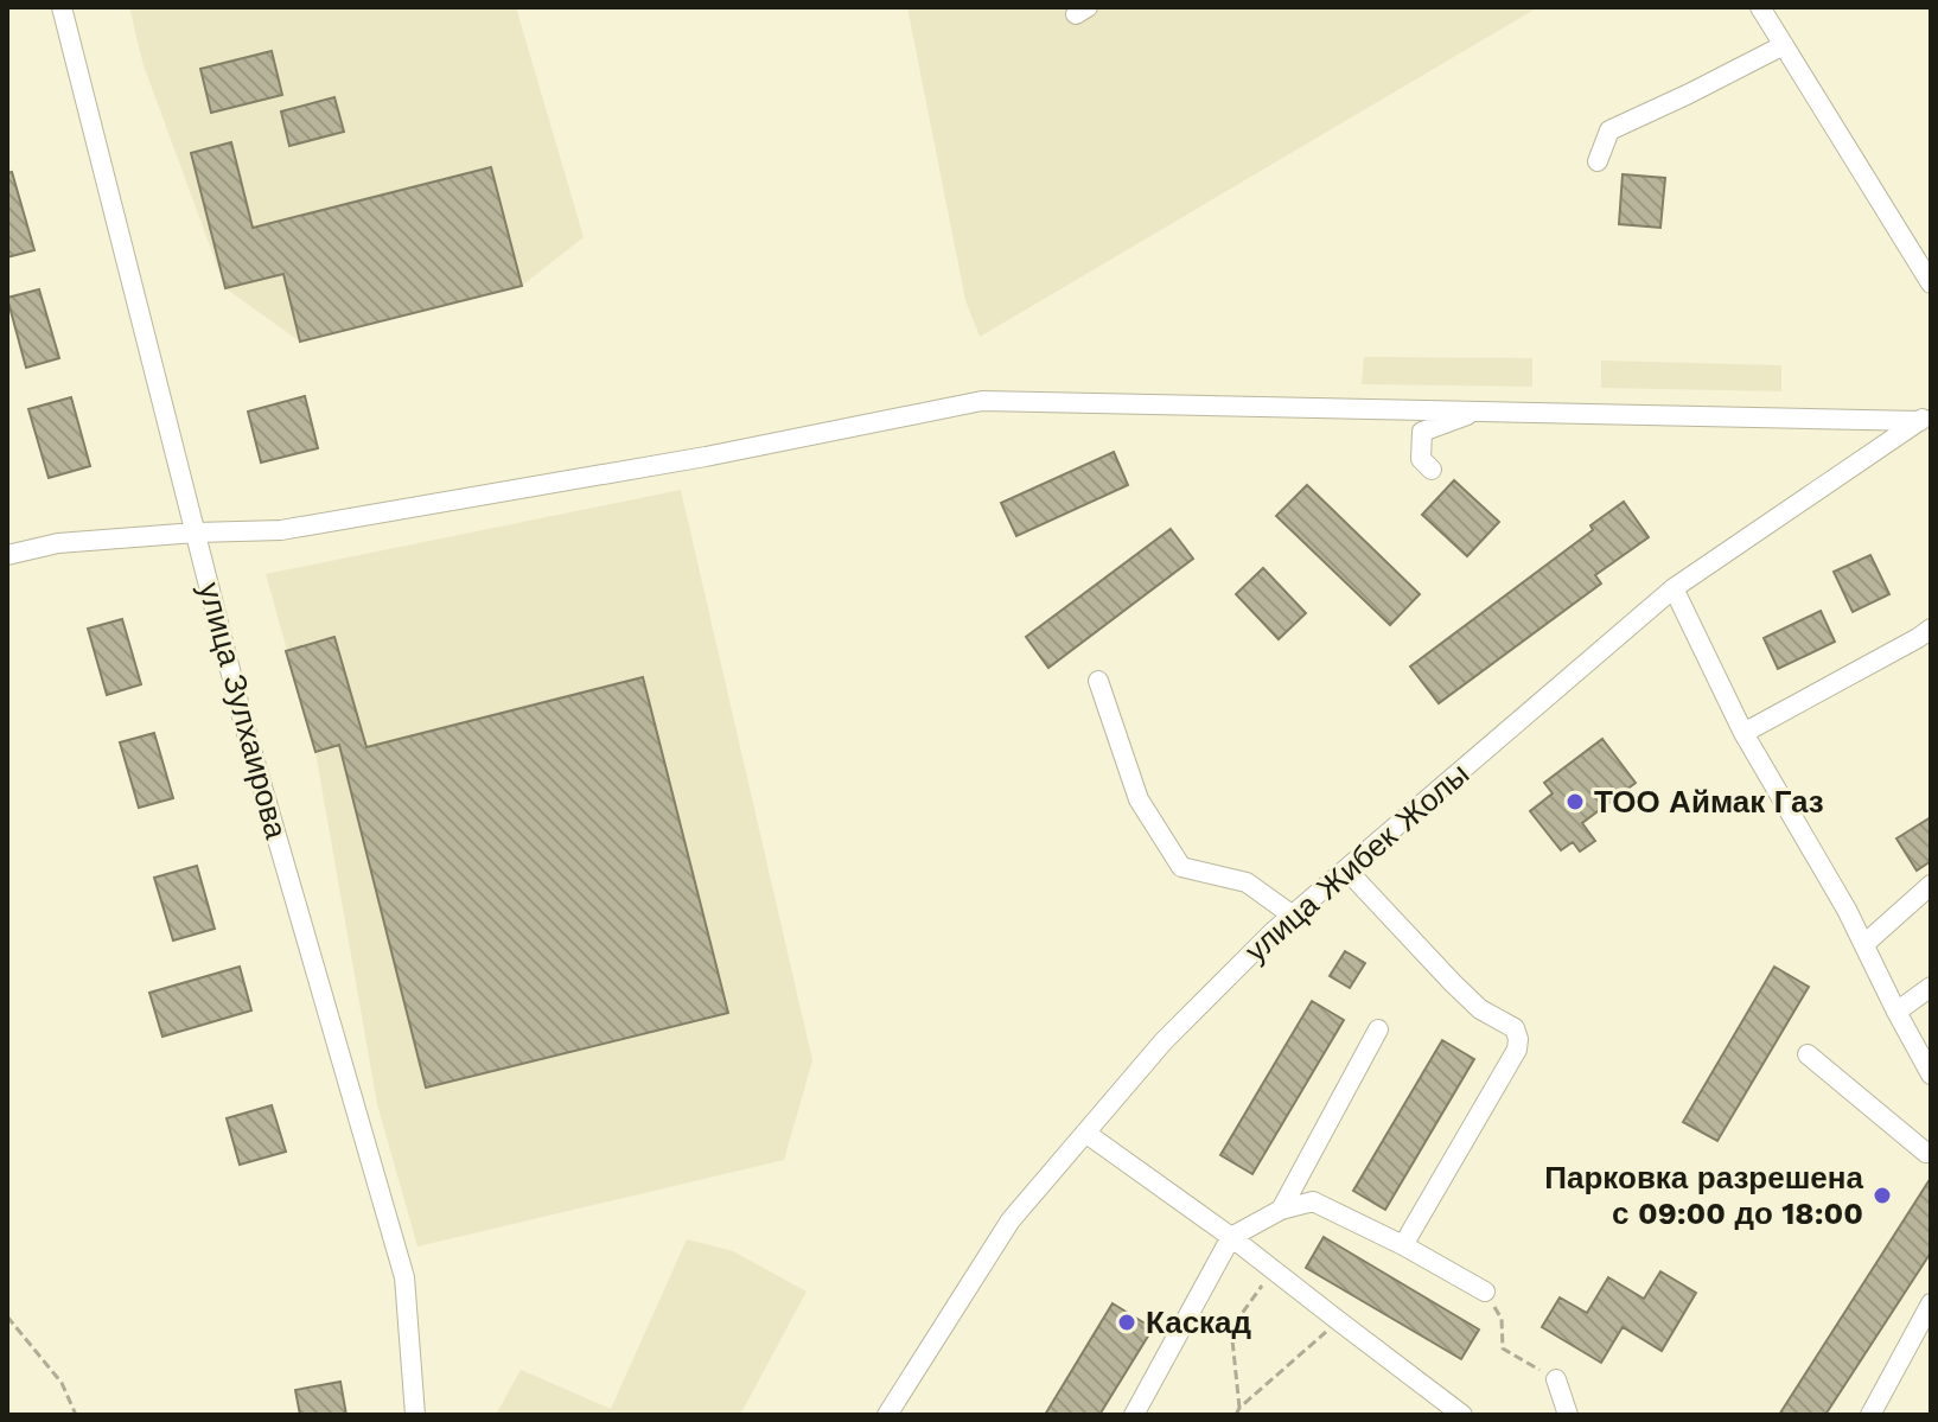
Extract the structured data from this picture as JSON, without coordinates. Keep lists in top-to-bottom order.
{
  "streets": {
    "street": ["улица Зулхаирова", "улица Жибек Жолы"]
  },
  "places": ["ТОО Аймак Газ", "Парковка разрешена с 09:00 до 18:00", "Каскад"]
}
